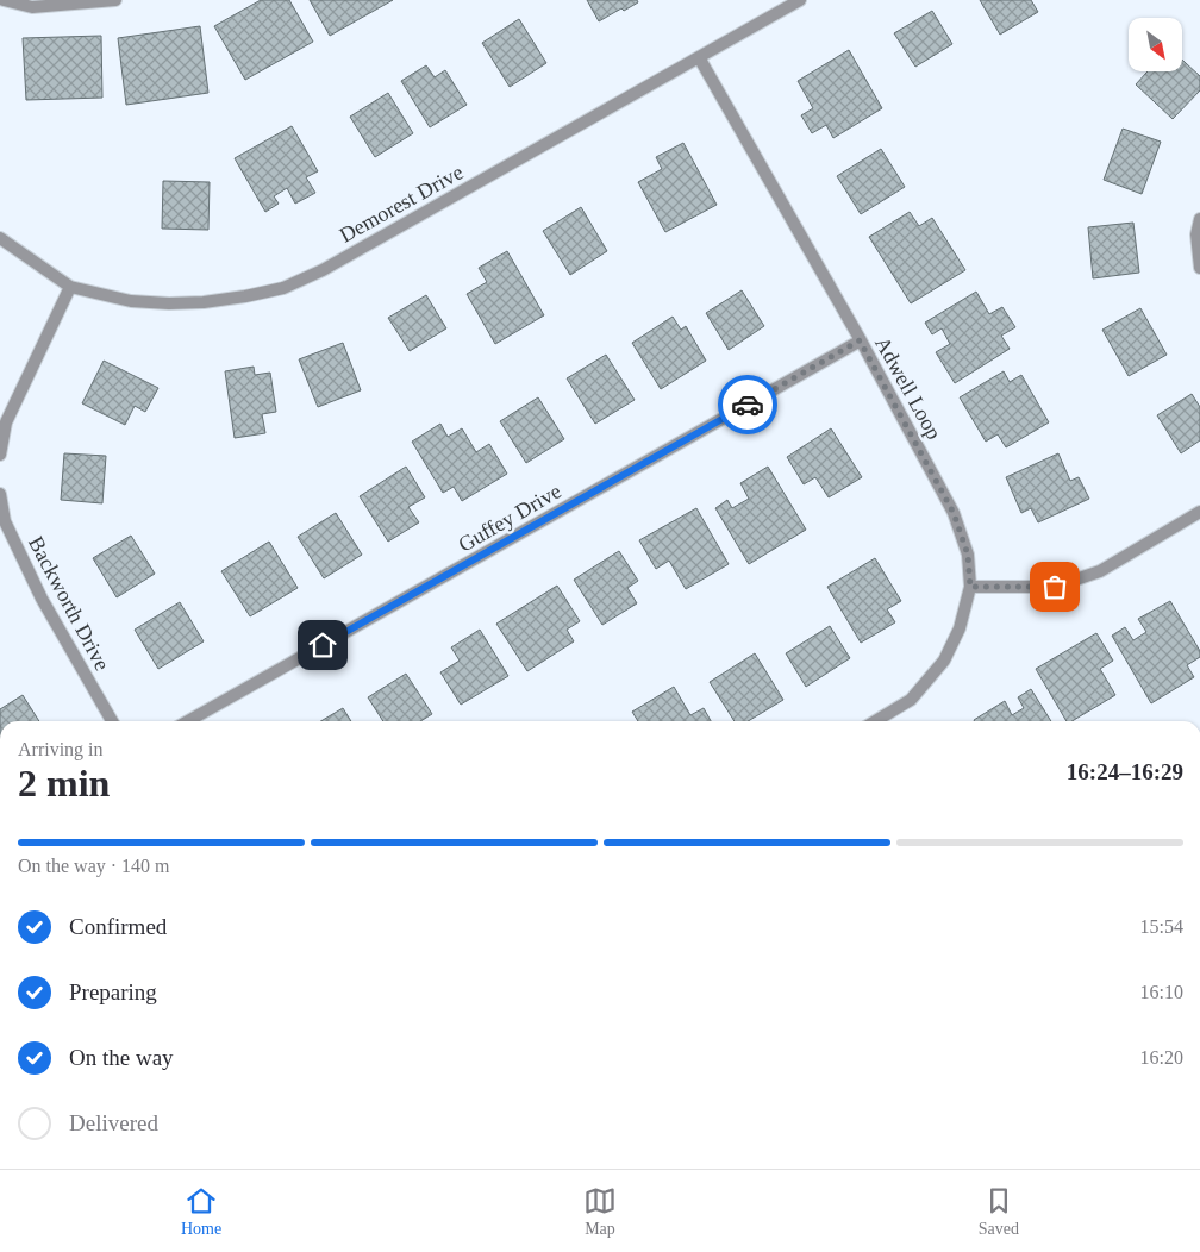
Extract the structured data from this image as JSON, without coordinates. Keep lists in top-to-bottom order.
{
  "streets": {
    "street": [
      "Demorest Drive",
      "Adwell Loop",
      "Guffey Drive",
      "Backworth Drive"
    ]
  },
  "crossings": [
    ["Demorest Drive", "Adwell Loop"],
    ["Adwell Loop", "Guffey Drive"]
  ],
  "north": "bottom right",
  "page": {
    "heading": ["2 min", "Arriving in", "16:24–16:29"],
    "bar": "On the way · 140 m",
    "list": [
      ["Confirmed", "15:54"],
      ["Preparing", "16:10"],
      ["On the way", "16:20"],
      "Delivered"
    ],
    "tabs": ["Home", "Map", "Saved"]
  }
}
